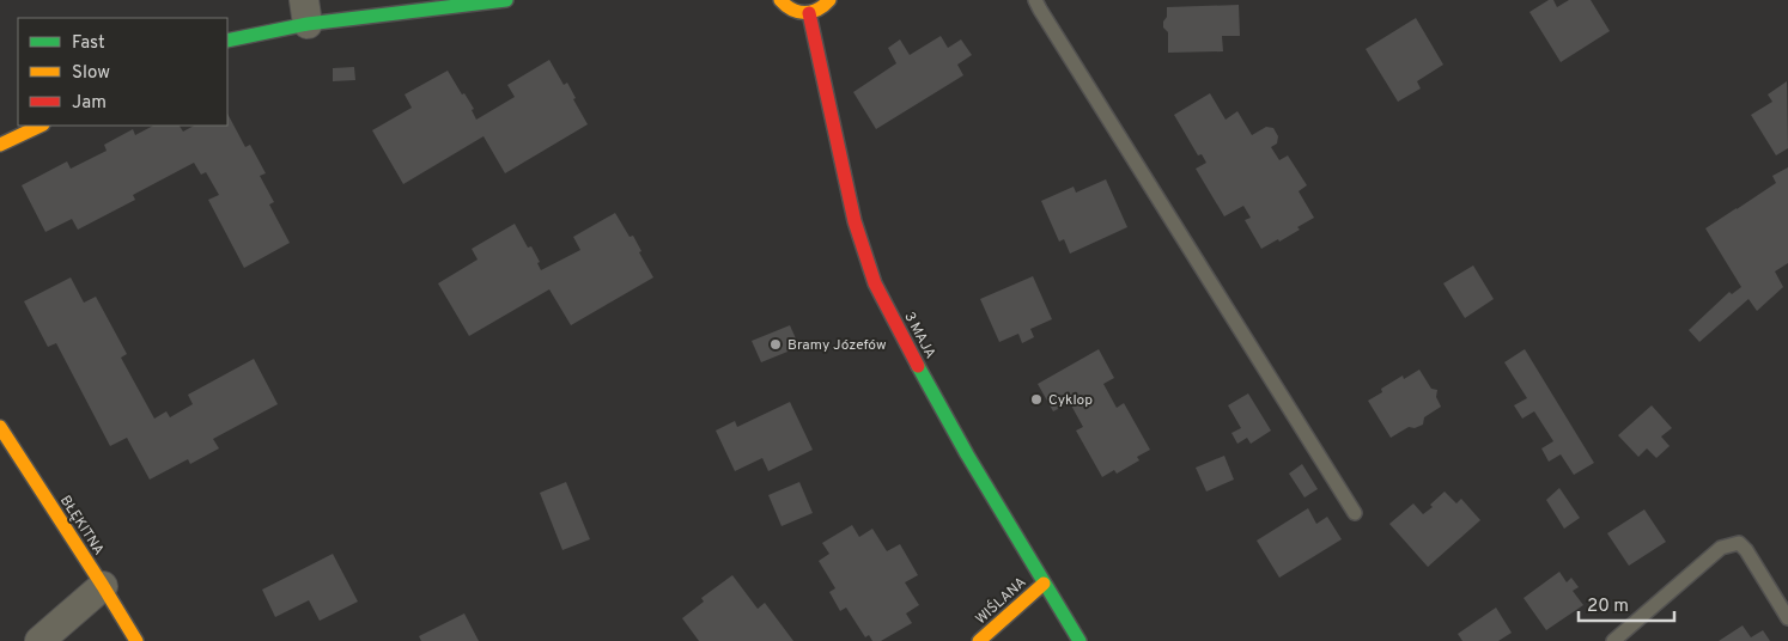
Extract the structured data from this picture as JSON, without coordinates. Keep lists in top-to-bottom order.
{
  "streets": {
    "street": ["3 MAJA", "BŁĘKITNA", "WIŚLANA"]
  },
  "crossings": [
    ["3 MAJA", "WIŚLANA"]
  ],
  "places": ["Bramy Józefów", "Cyklop"],
  "legend": ["Fast", "Slow", "Jam"],
  "scale_bar": "20 m"
}
